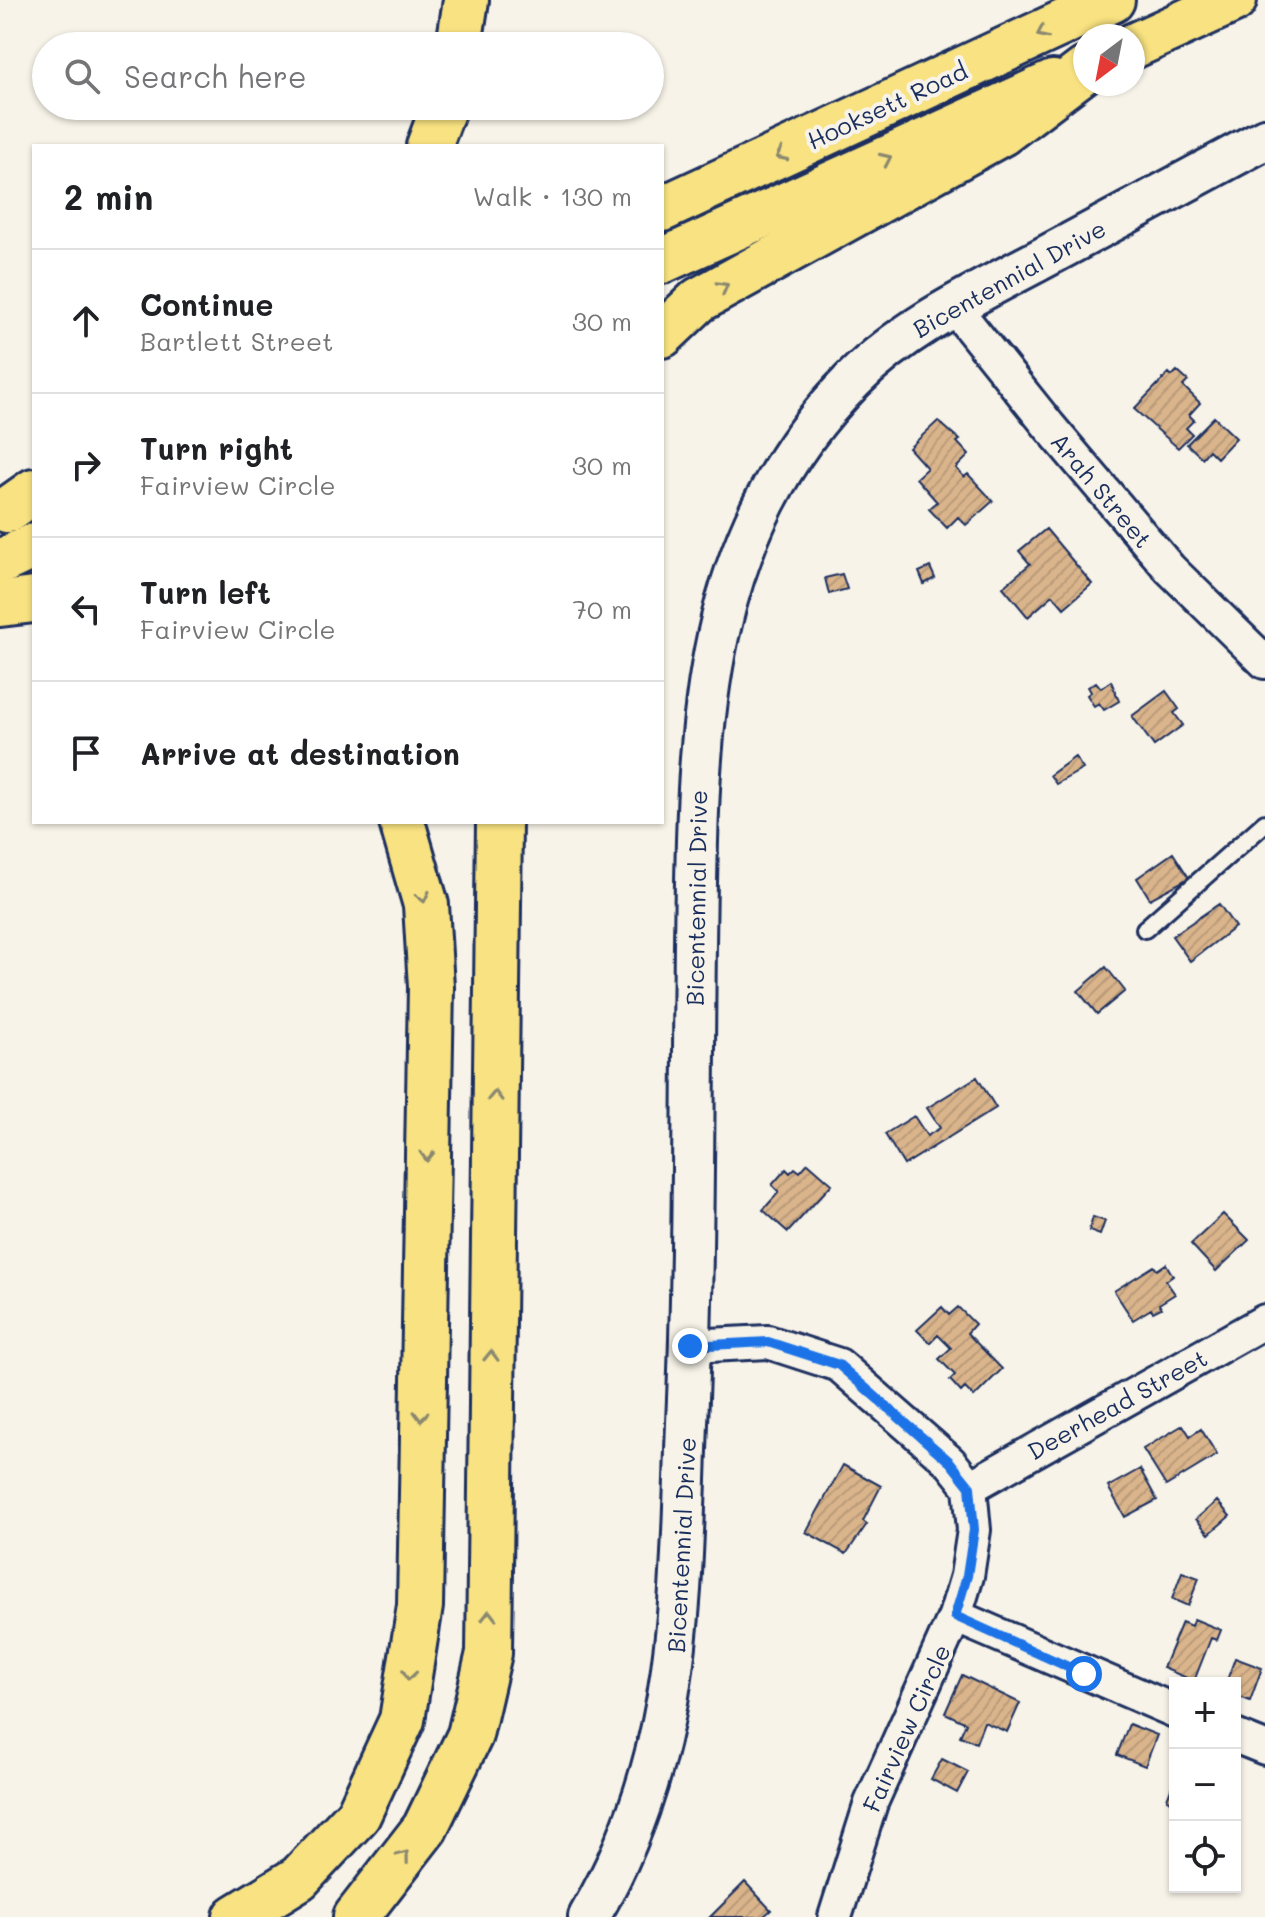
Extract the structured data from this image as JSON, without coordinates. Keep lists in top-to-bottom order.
{
  "streets": {
    "main road": ["Hooksett Road"],
    "street": [
      "Bicentennial Drive",
      "Arah Street",
      "Deerhead Street",
      "Fairview Circle"
    ]
  },
  "crossings": [
    ["Bicentennial Drive", "Arah Street"],
    ["Deerhead Street", "Fairview Circle"]
  ],
  "north": "bottom left",
  "page": {
    "search": "Search here",
    "heading": ["2 min", "Walk · 130 m"],
    "list": [
      ["Continue", "Bartlett Street", "30 m"],
      ["Turn right", "Fairview Circle", "30 m"],
      ["Turn left", "Fairview Circle", "70 m"],
      "Arrive at destination"
    ],
    "map_buttons": ["+", "−"]
  }
}
